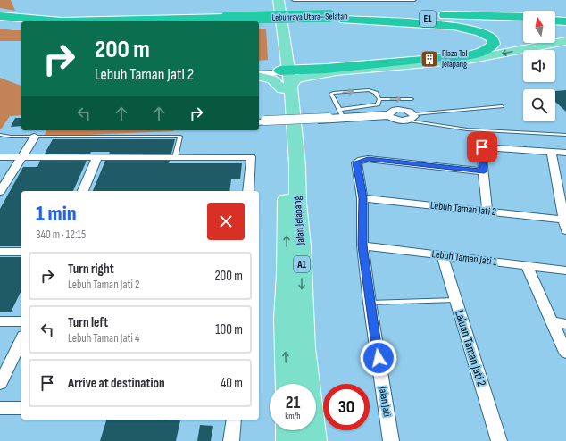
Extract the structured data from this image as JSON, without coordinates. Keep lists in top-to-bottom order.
{
  "streets": {
    "highway": ["Lebuhraya Utara–Selatan", "E1"],
    "main road": ["Jalan Jelapang", "A1"],
    "street": [
      "Lebuh Taman Jati 2",
      "Lebuh Taman Jati 1",
      "Laluan Taman Jati 2",
      "Jalan Jati"
    ]
  },
  "crossings": [
    ["Lebuh Taman Jati 2", "Jalan Jati"],
    ["Lebuh Taman Jati 1", "Laluan Taman Jati 2"],
    ["Lebuh Taman Jati 1", "Jalan Jati"]
  ],
  "places": {
    "building": ["Plaza Tol Jelapang"]
  },
  "north": "top",
  "page": {
    "turn": ["200 m", "Lebuh Taman Jati 2"],
    "heading": ["1 min", "340 m · 12:15"],
    "list": [
      {
        "name": "Turn right",
        "note": "Lebuh Taman Jati 2",
        "value": "200 m"
      },
      {
        "name": "Turn left",
        "note": "Lebuh Taman Jati 4",
        "value": "100 m"
      },
      {
        "name": "Arrive at destination",
        "value": "40 m"
      }
    ],
    "speed": "21 km/h",
    "limit": "30"
  }
}
